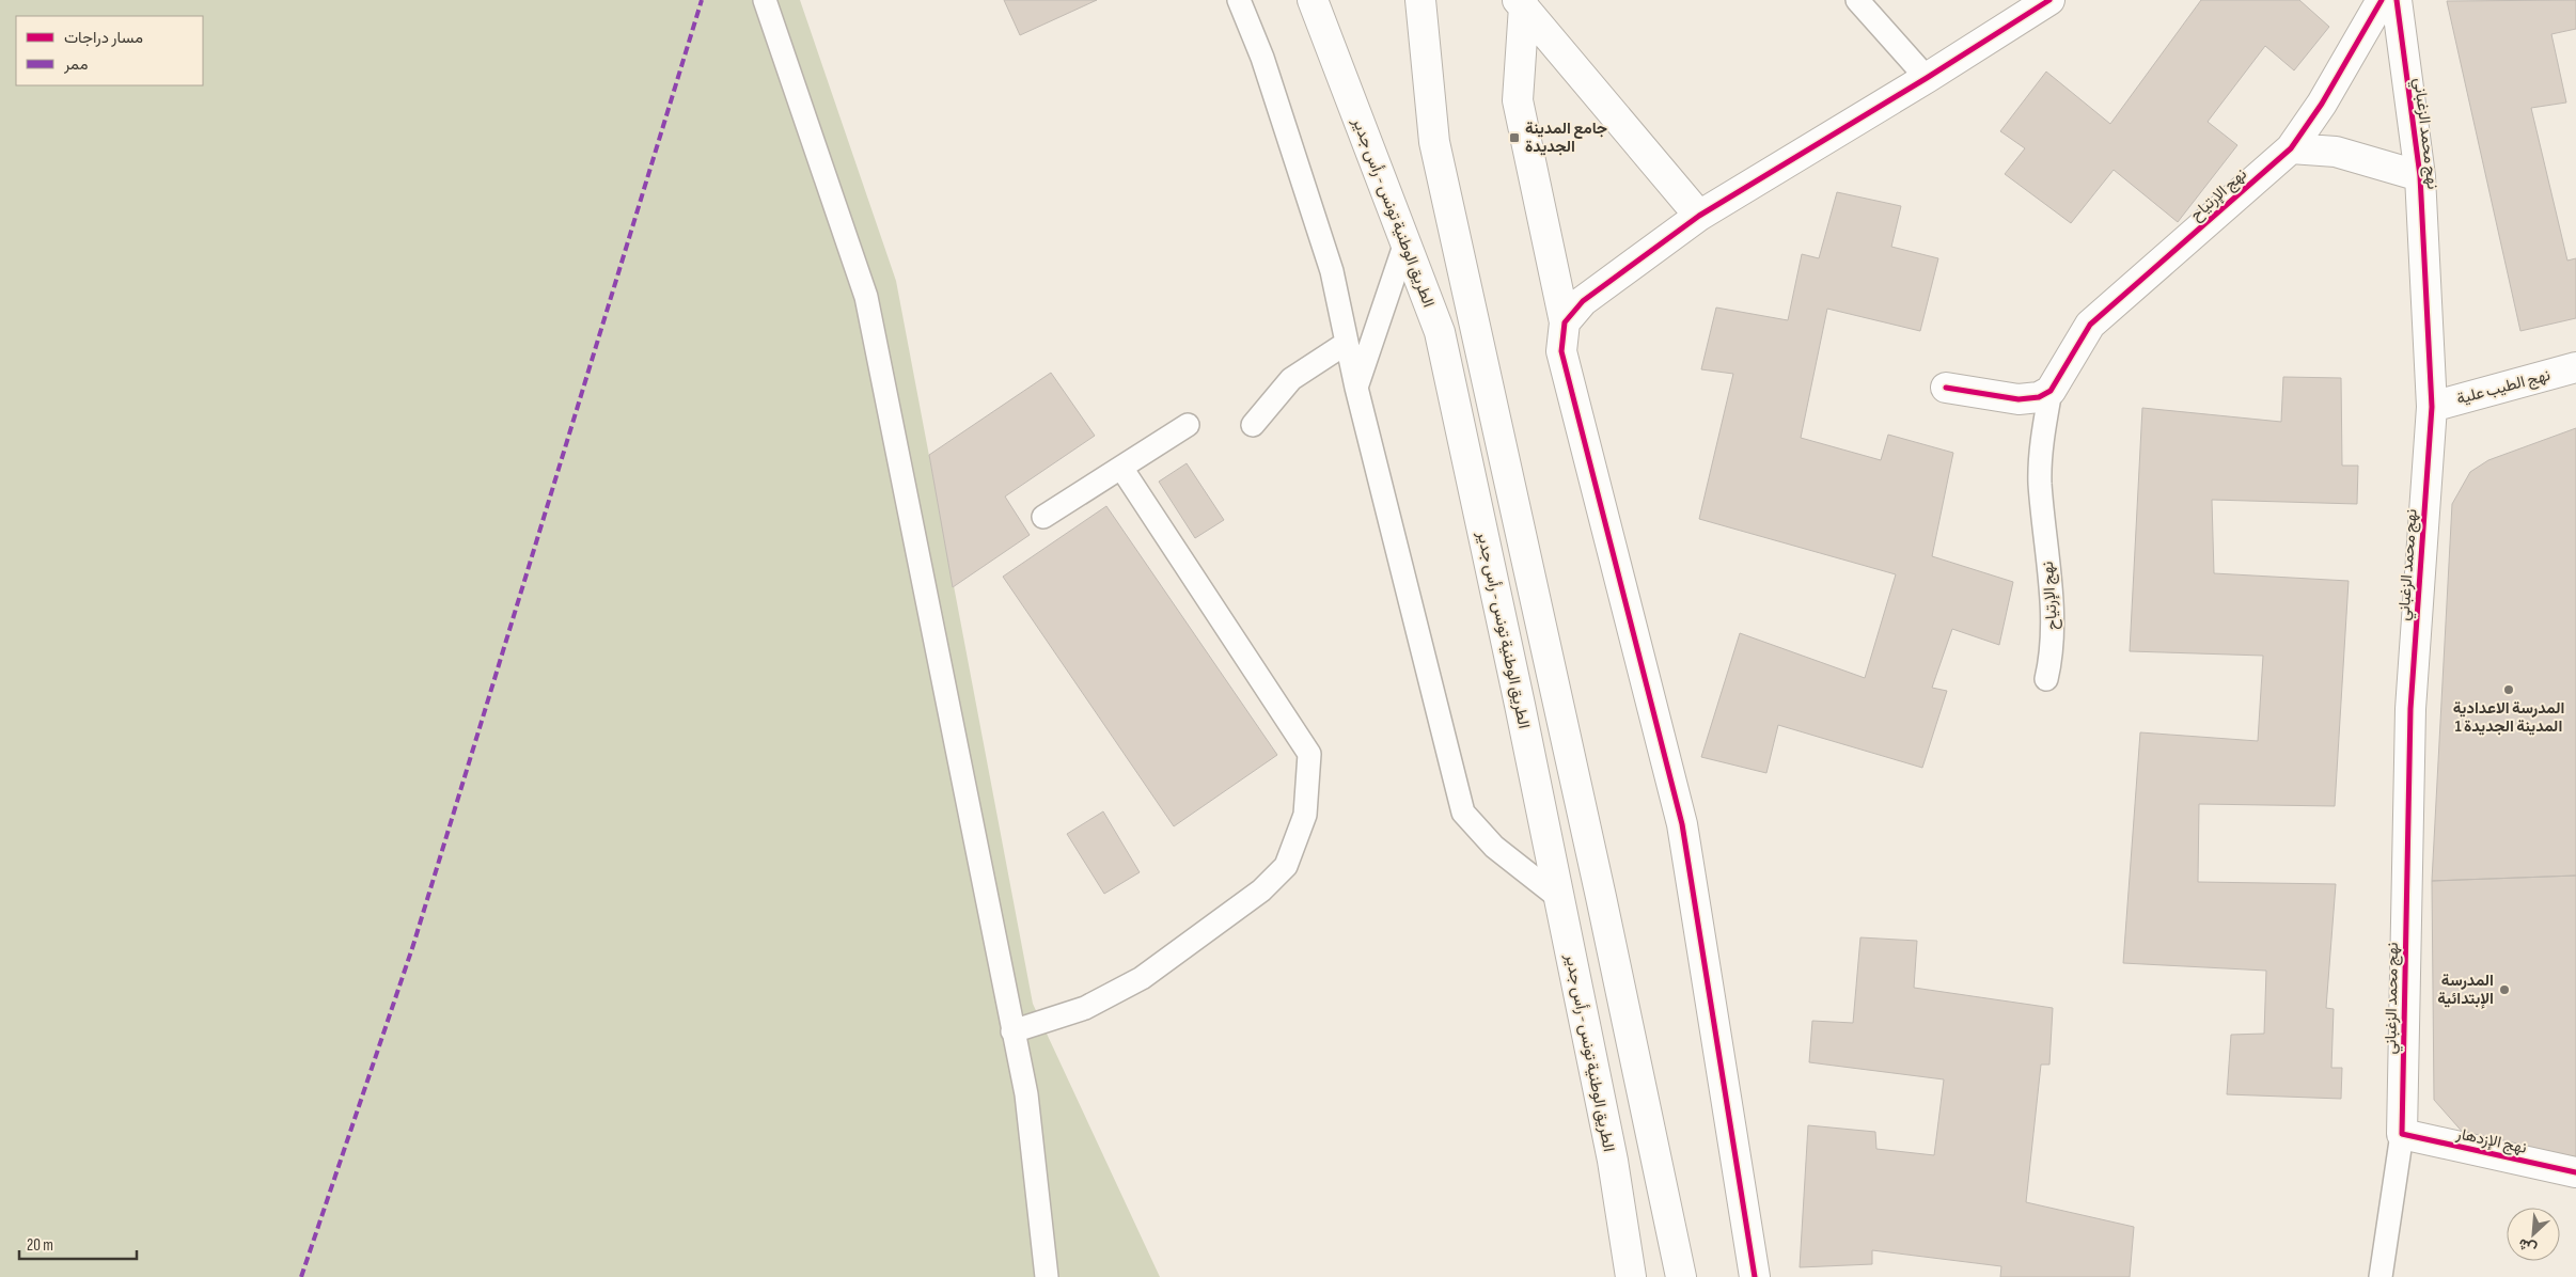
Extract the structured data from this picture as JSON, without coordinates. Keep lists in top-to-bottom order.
{
  "streets": {
    "street": [
      "نهج محمد الزغباني",
      "نهج الإرتياح",
      "الطريق الوطنية تونس - رأس جدير",
      "نهج الطيب علية",
      "نهج الإزدهار"
    ]
  },
  "crossings": [
    ["نهج محمد الزغباني", "نهج الطيب علية"],
    ["نهج محمد الزغباني", "نهج الإزدهار"]
  ],
  "places": {
    "transit": ["جامع المدينة الجديدة"],
    "other": ["المدرسة الاعدادية المدينة الجديدة 1", "المدرسة الإبتدائية"]
  },
  "legend": ["مسار دراجات", "ممر"],
  "scale_bar": "20 m",
  "north": "bottom left"
}
